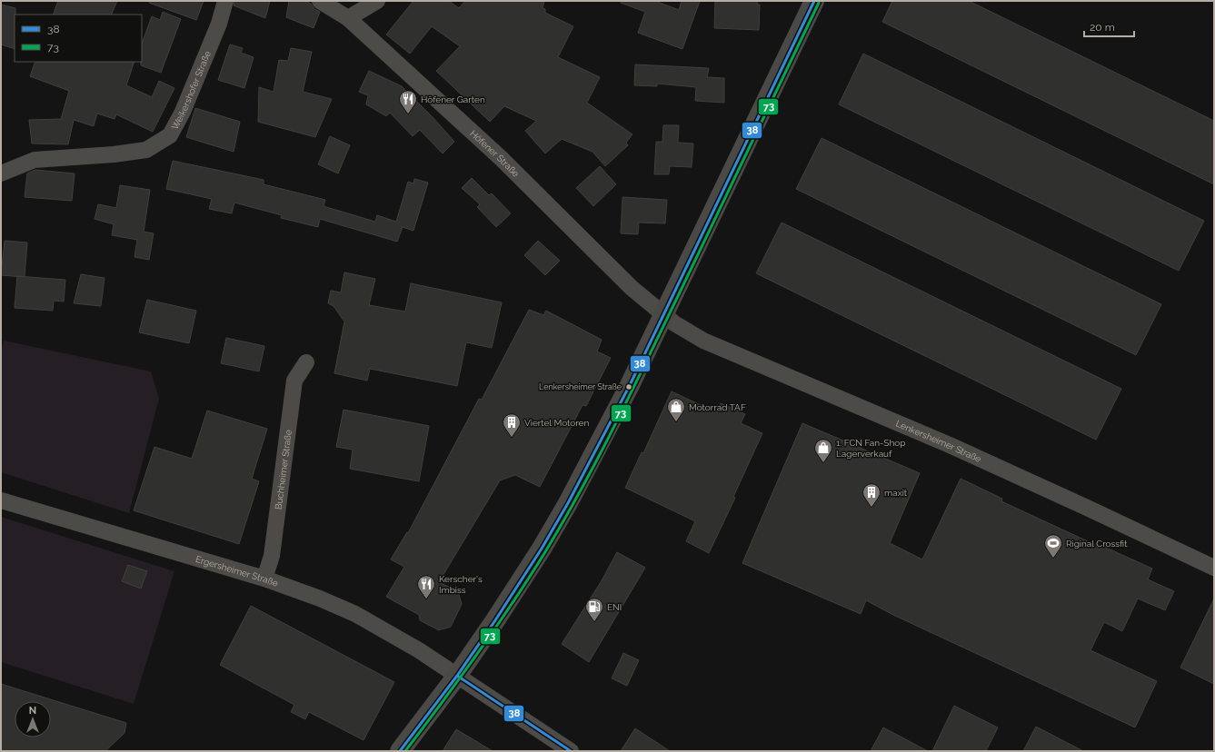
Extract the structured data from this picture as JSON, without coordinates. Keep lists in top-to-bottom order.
{
  "streets": {
    "street": [
      "Weikershofer Straße",
      "Höfener Straße",
      "Lenkersheimer Straße",
      "Buchheimer Straße",
      "Ergersheimer Straße"
    ]
  },
  "crossings": [
    ["Höfener Straße", "Lenkersheimer Straße"],
    ["Buchheimer Straße", "Ergersheimer Straße"]
  ],
  "places": {
    "restaurant": ["Höfener Garten", "Kerscher's Imbiss"],
    "other": ["Lenkersheimer Straße"],
    "shop": ["Motorrad TAF", "1. FCN Fan-Shop Lagerverkauf"],
    "building": ["Viertel Motoren", "maxit"],
    "sports": ["Riginal Crossfit"],
    "fuel station": ["ENI"]
  },
  "lines": ["transit line 38", "transit line 73"],
  "legend": ["38", "73"],
  "scale_bar": "20 m",
  "north": "top"
}
